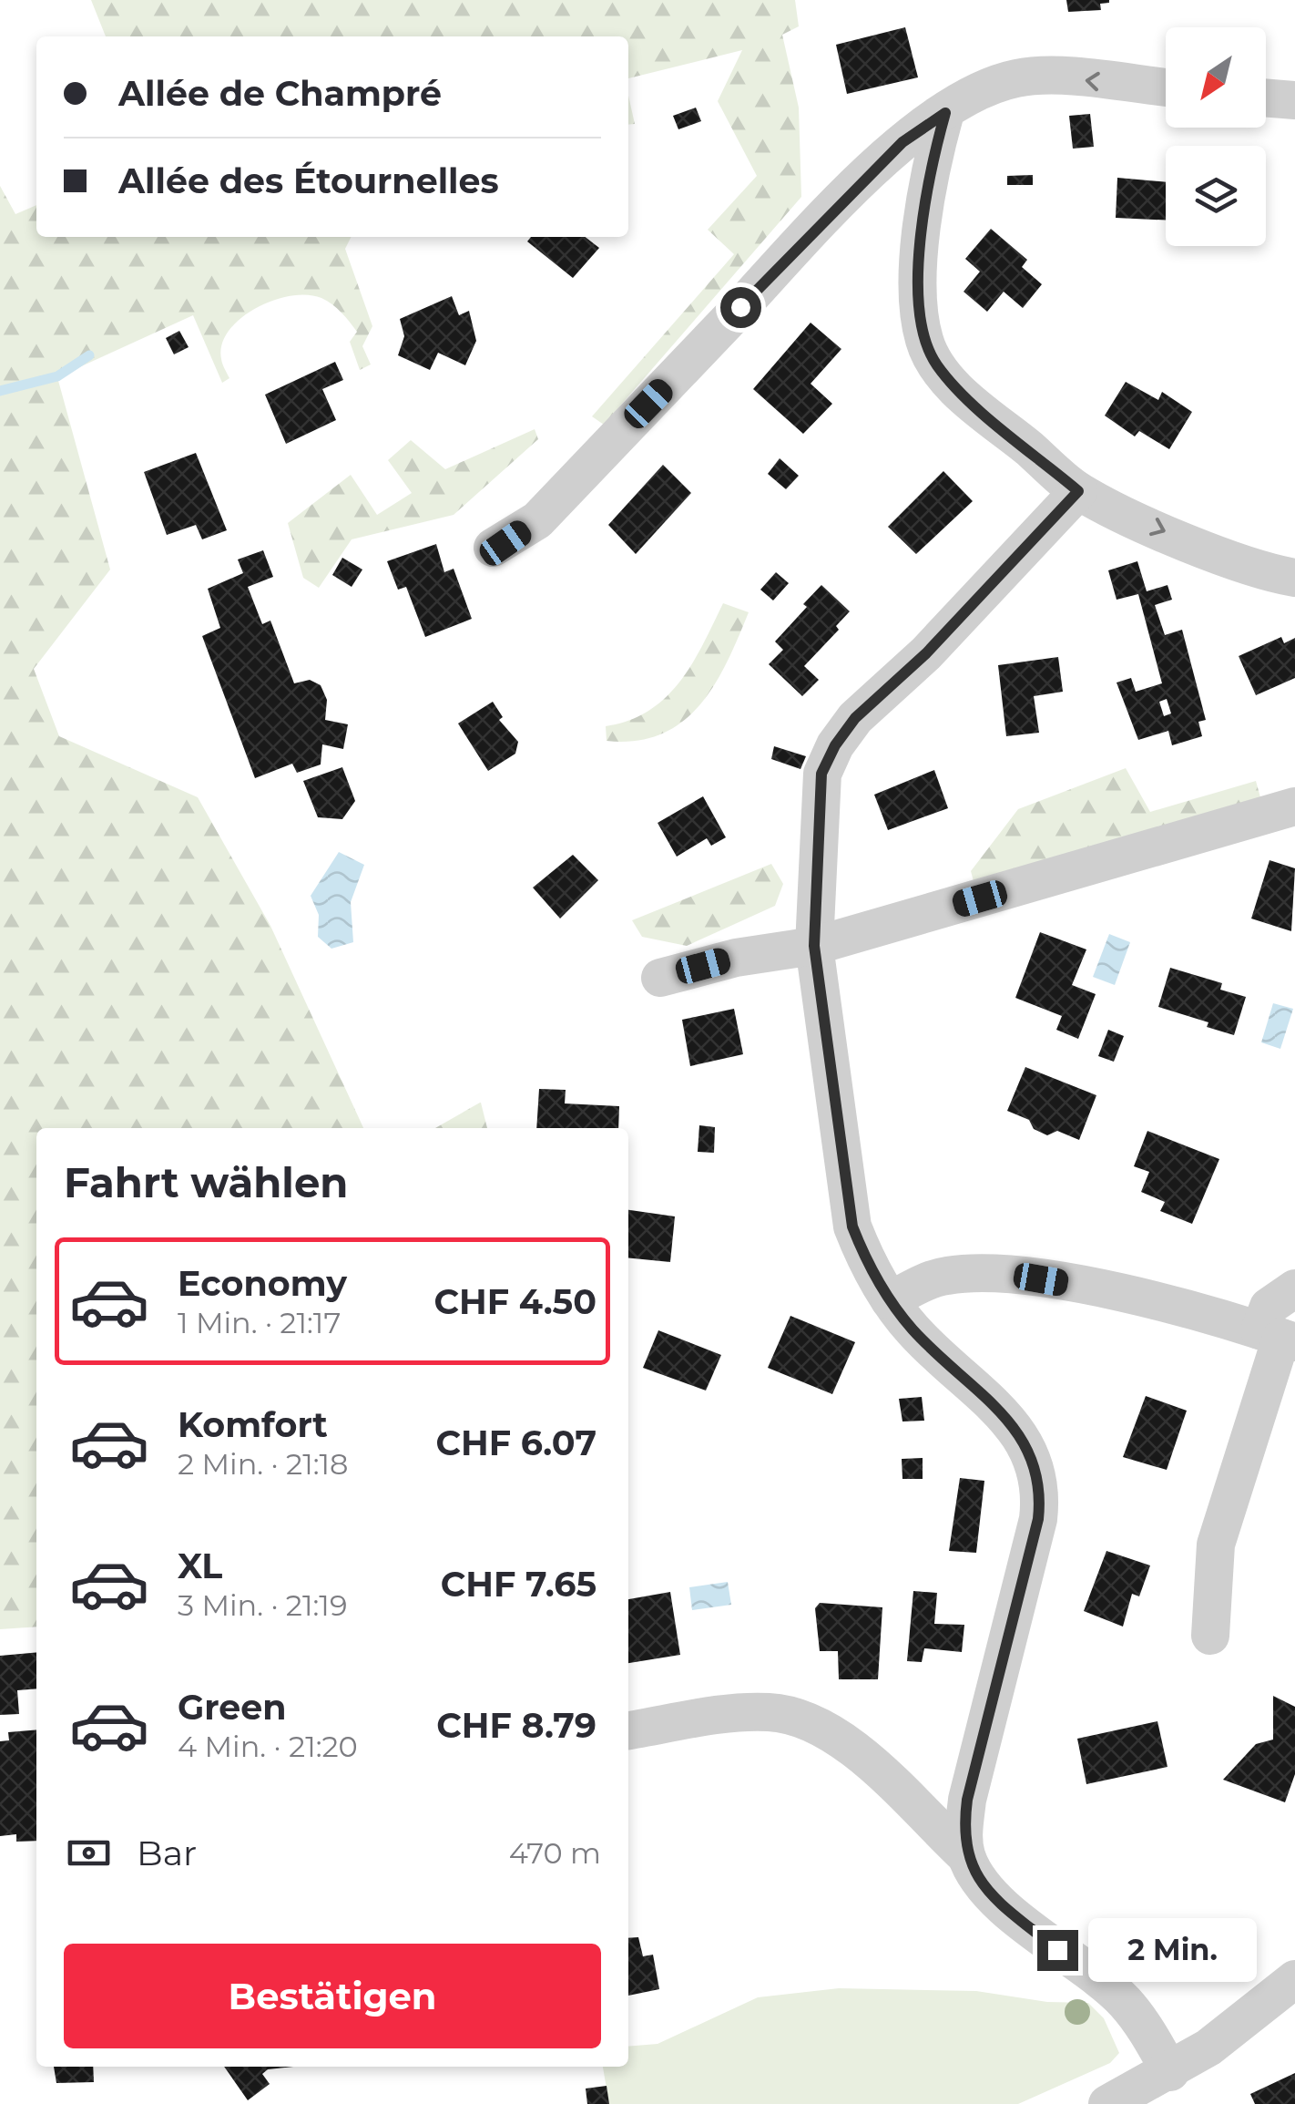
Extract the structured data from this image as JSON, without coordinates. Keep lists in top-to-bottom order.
{
  "north": "bottom left",
  "page": {
    "banner": ["Allée de Champré", "Allée des Étournelles"],
    "heading": "Fahrt wählen",
    "list": [
      {
        "name": "Economy",
        "note": "1 Min. · 21:17",
        "value": "CHF 4.50"
      },
      {
        "name": "Komfort",
        "note": "2 Min. · 21:18",
        "value": "CHF 6.07"
      },
      {
        "name": "XL",
        "note": "3 Min. · 21:19",
        "value": "CHF 7.65"
      },
      {
        "name": "Green",
        "note": "4 Min. · 21:20",
        "value": "CHF 8.79"
      }
    ],
    "pay": ["Bar", "470 m"],
    "bubble": "2 Min.",
    "buttons": "Bestätigen"
  }
}
